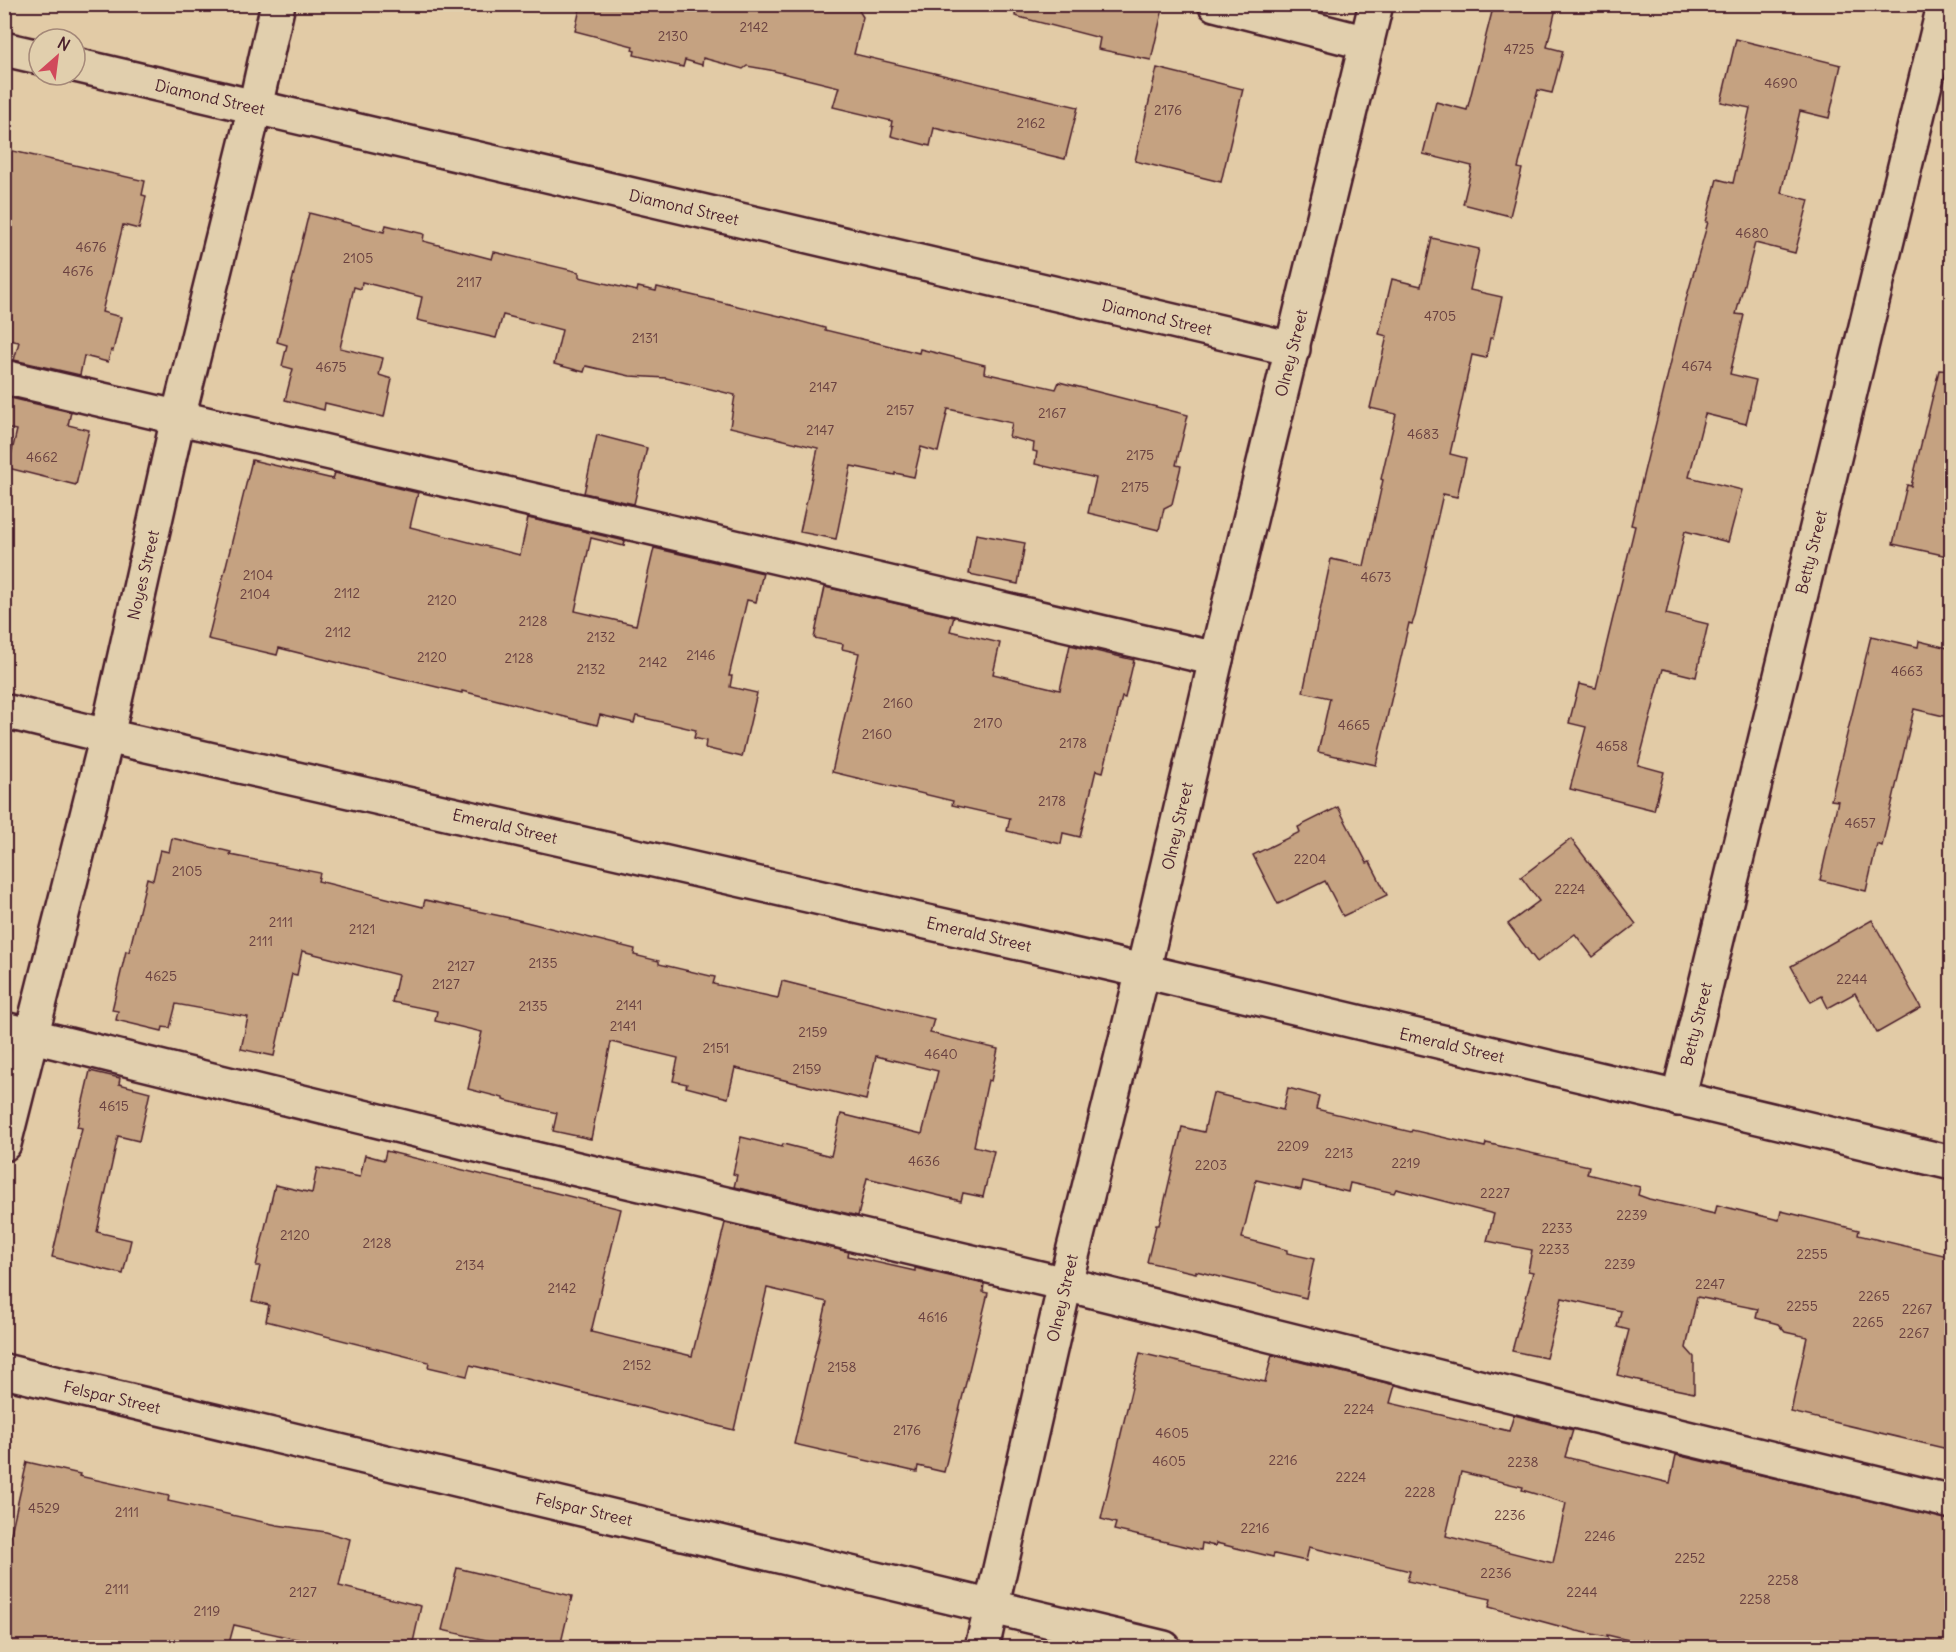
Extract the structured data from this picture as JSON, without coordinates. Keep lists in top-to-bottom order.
{
  "streets": {
    "street": [
      "Diamond Street",
      "Olney Street",
      "Betty Street",
      "Noyes Street",
      "Emerald Street",
      "Felspar Street"
    ]
  },
  "crossings": [
    ["Diamond Street", "Olney Street"],
    ["Diamond Street", "Noyes Street"],
    ["Olney Street", "Emerald Street"],
    ["Olney Street", "Felspar Street"],
    ["Betty Street", "Emerald Street"],
    ["Noyes Street", "Emerald Street"]
  ],
  "house_numbers": [
    "2142",
    "2130",
    "4725",
    "4690",
    "2176",
    "2162",
    "4680",
    "4676",
    "2105",
    "4676",
    "2117",
    "4705",
    "2131",
    "4674",
    "4675",
    "2147",
    "2157",
    "2167",
    "2147",
    "4683",
    "2175",
    "4662",
    "2175",
    "2104",
    "4673",
    "2112",
    "2104",
    "2120",
    "2128",
    "2112",
    "2132",
    "2146",
    "2120",
    "2128",
    "2142",
    "2132",
    "4663",
    "2160",
    "2170",
    "4665",
    "2160",
    "2178",
    "4658",
    "2178",
    "4657",
    "2204",
    "2105",
    "2224",
    "2111",
    "2121",
    "2111",
    "2135",
    "2127",
    "4625",
    "2244",
    "2127",
    "2141",
    "2135",
    "2141",
    "2159",
    "2151",
    "4640",
    "2159",
    "4615",
    "2209",
    "2213",
    "4636",
    "2219",
    "2203",
    "2227",
    "2239",
    "2233",
    "2120",
    "2128",
    "2233",
    "2255",
    "2239",
    "2134",
    "2247",
    "2142",
    "2265",
    "2255",
    "2267",
    "4616",
    "2265",
    "2267",
    "2152",
    "2158",
    "2224",
    "2176",
    "4605",
    "2216",
    "4605",
    "2238",
    "2224",
    "2228",
    "4529",
    "2111",
    "2236",
    "2216",
    "2246",
    "2252",
    "2236",
    "2258",
    "2111",
    "2127",
    "2244",
    "2258",
    "2119"
  ],
  "north": "top right"
}
